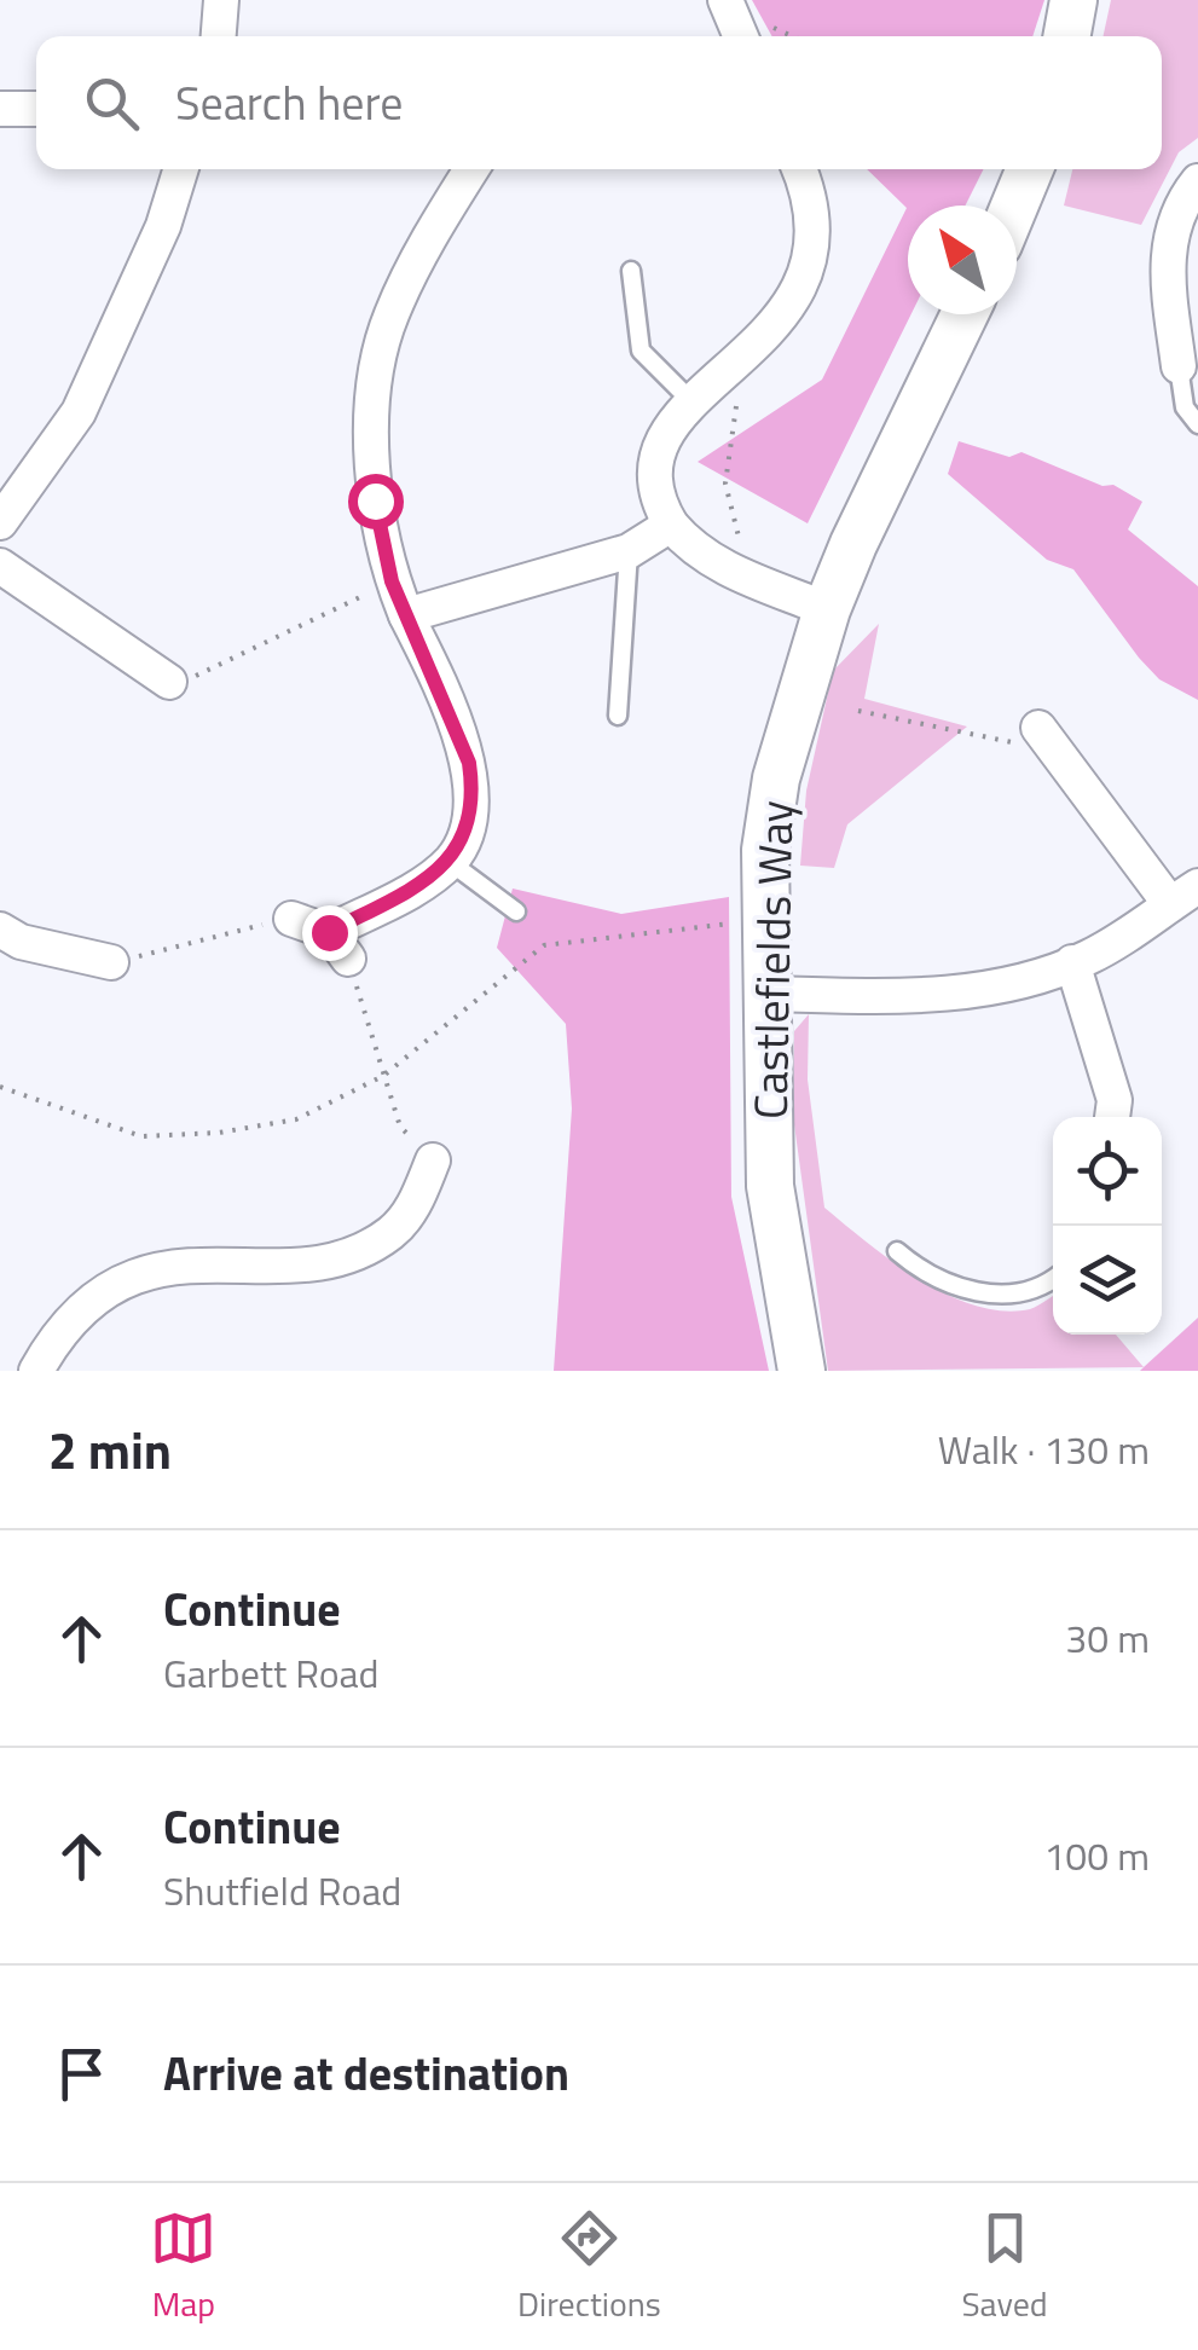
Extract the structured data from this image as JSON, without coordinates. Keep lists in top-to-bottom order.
{
  "streets": {
    "main road": ["Castlefields Way"]
  },
  "north": "top left",
  "page": {
    "search": "Search here",
    "heading": ["2 min", "Walk · 130 m"],
    "list": [
      ["Continue", "Garbett Road", "30 m"],
      ["Continue", "Shutfield Road", "100 m"],
      "Arrive at destination"
    ],
    "nav": ["Map", "Directions", "Saved"]
  }
}
